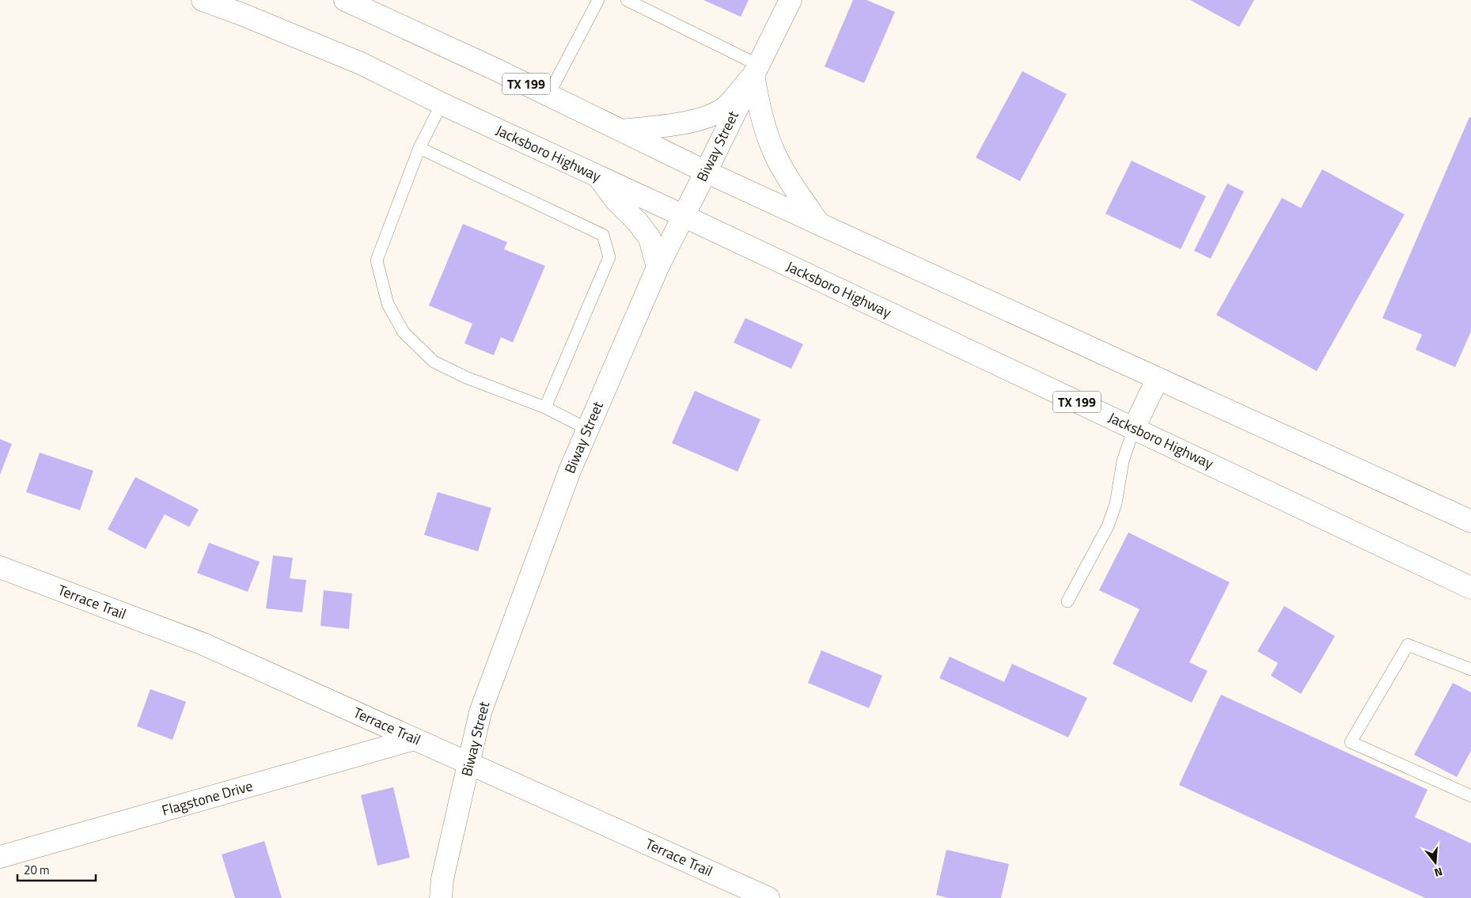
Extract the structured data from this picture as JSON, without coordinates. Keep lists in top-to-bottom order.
{
  "streets": {
    "main road": [
      "TX 199",
      "Biway Street",
      "Jacksboro Highway",
      "Terrace Trail",
      "Flagstone Drive"
    ]
  },
  "crossings": [
    ["TX 199", "Biway Street"],
    ["Biway Street", "Jacksboro Highway"],
    ["Biway Street", "Terrace Trail"],
    ["Terrace Trail", "Flagstone Drive"]
  ],
  "scale_bar": "20 m",
  "north": "bottom"
}
